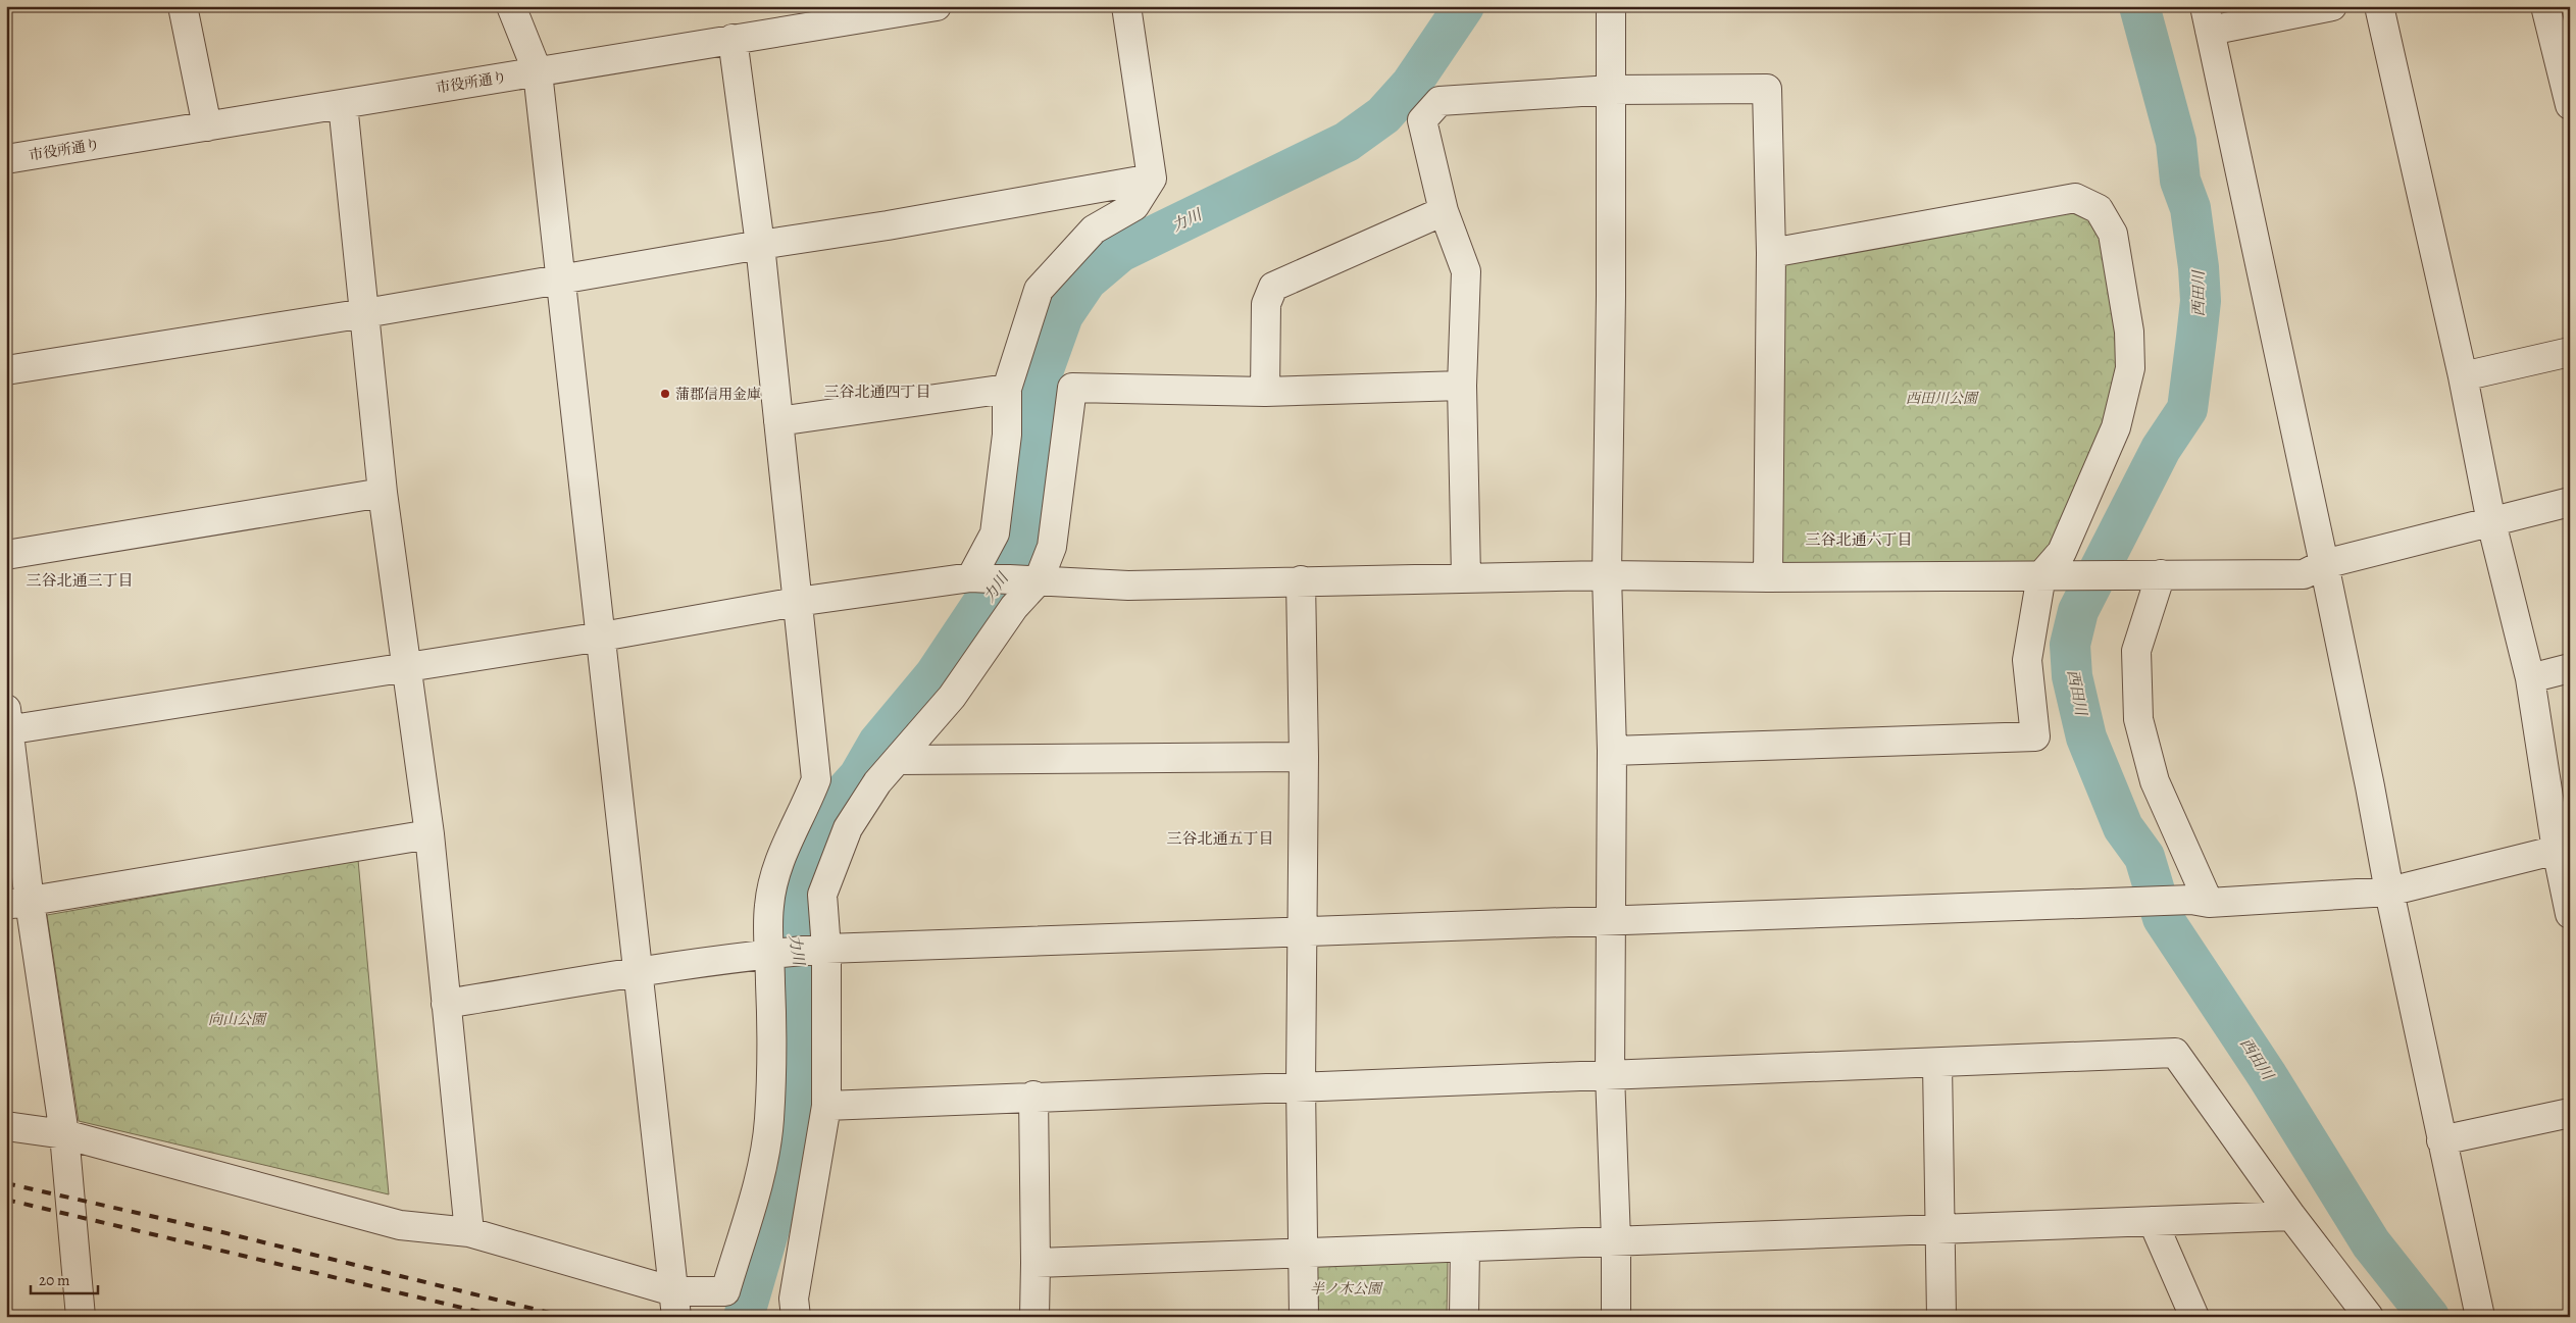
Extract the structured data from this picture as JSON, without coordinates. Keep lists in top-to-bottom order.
{
  "streets": {
    "street": ["市役所通り"]
  },
  "districts": [
    "三谷北通四丁目",
    "三谷北通六丁目",
    "三谷北通三丁目",
    "三谷北通五丁目"
  ],
  "water": ["力川", "西田川"],
  "parks": ["西田川公園", "向山公園", "半ノ木公園"],
  "places": ["蒲郡信用金庫"],
  "scale_bar": "20 m"
}
